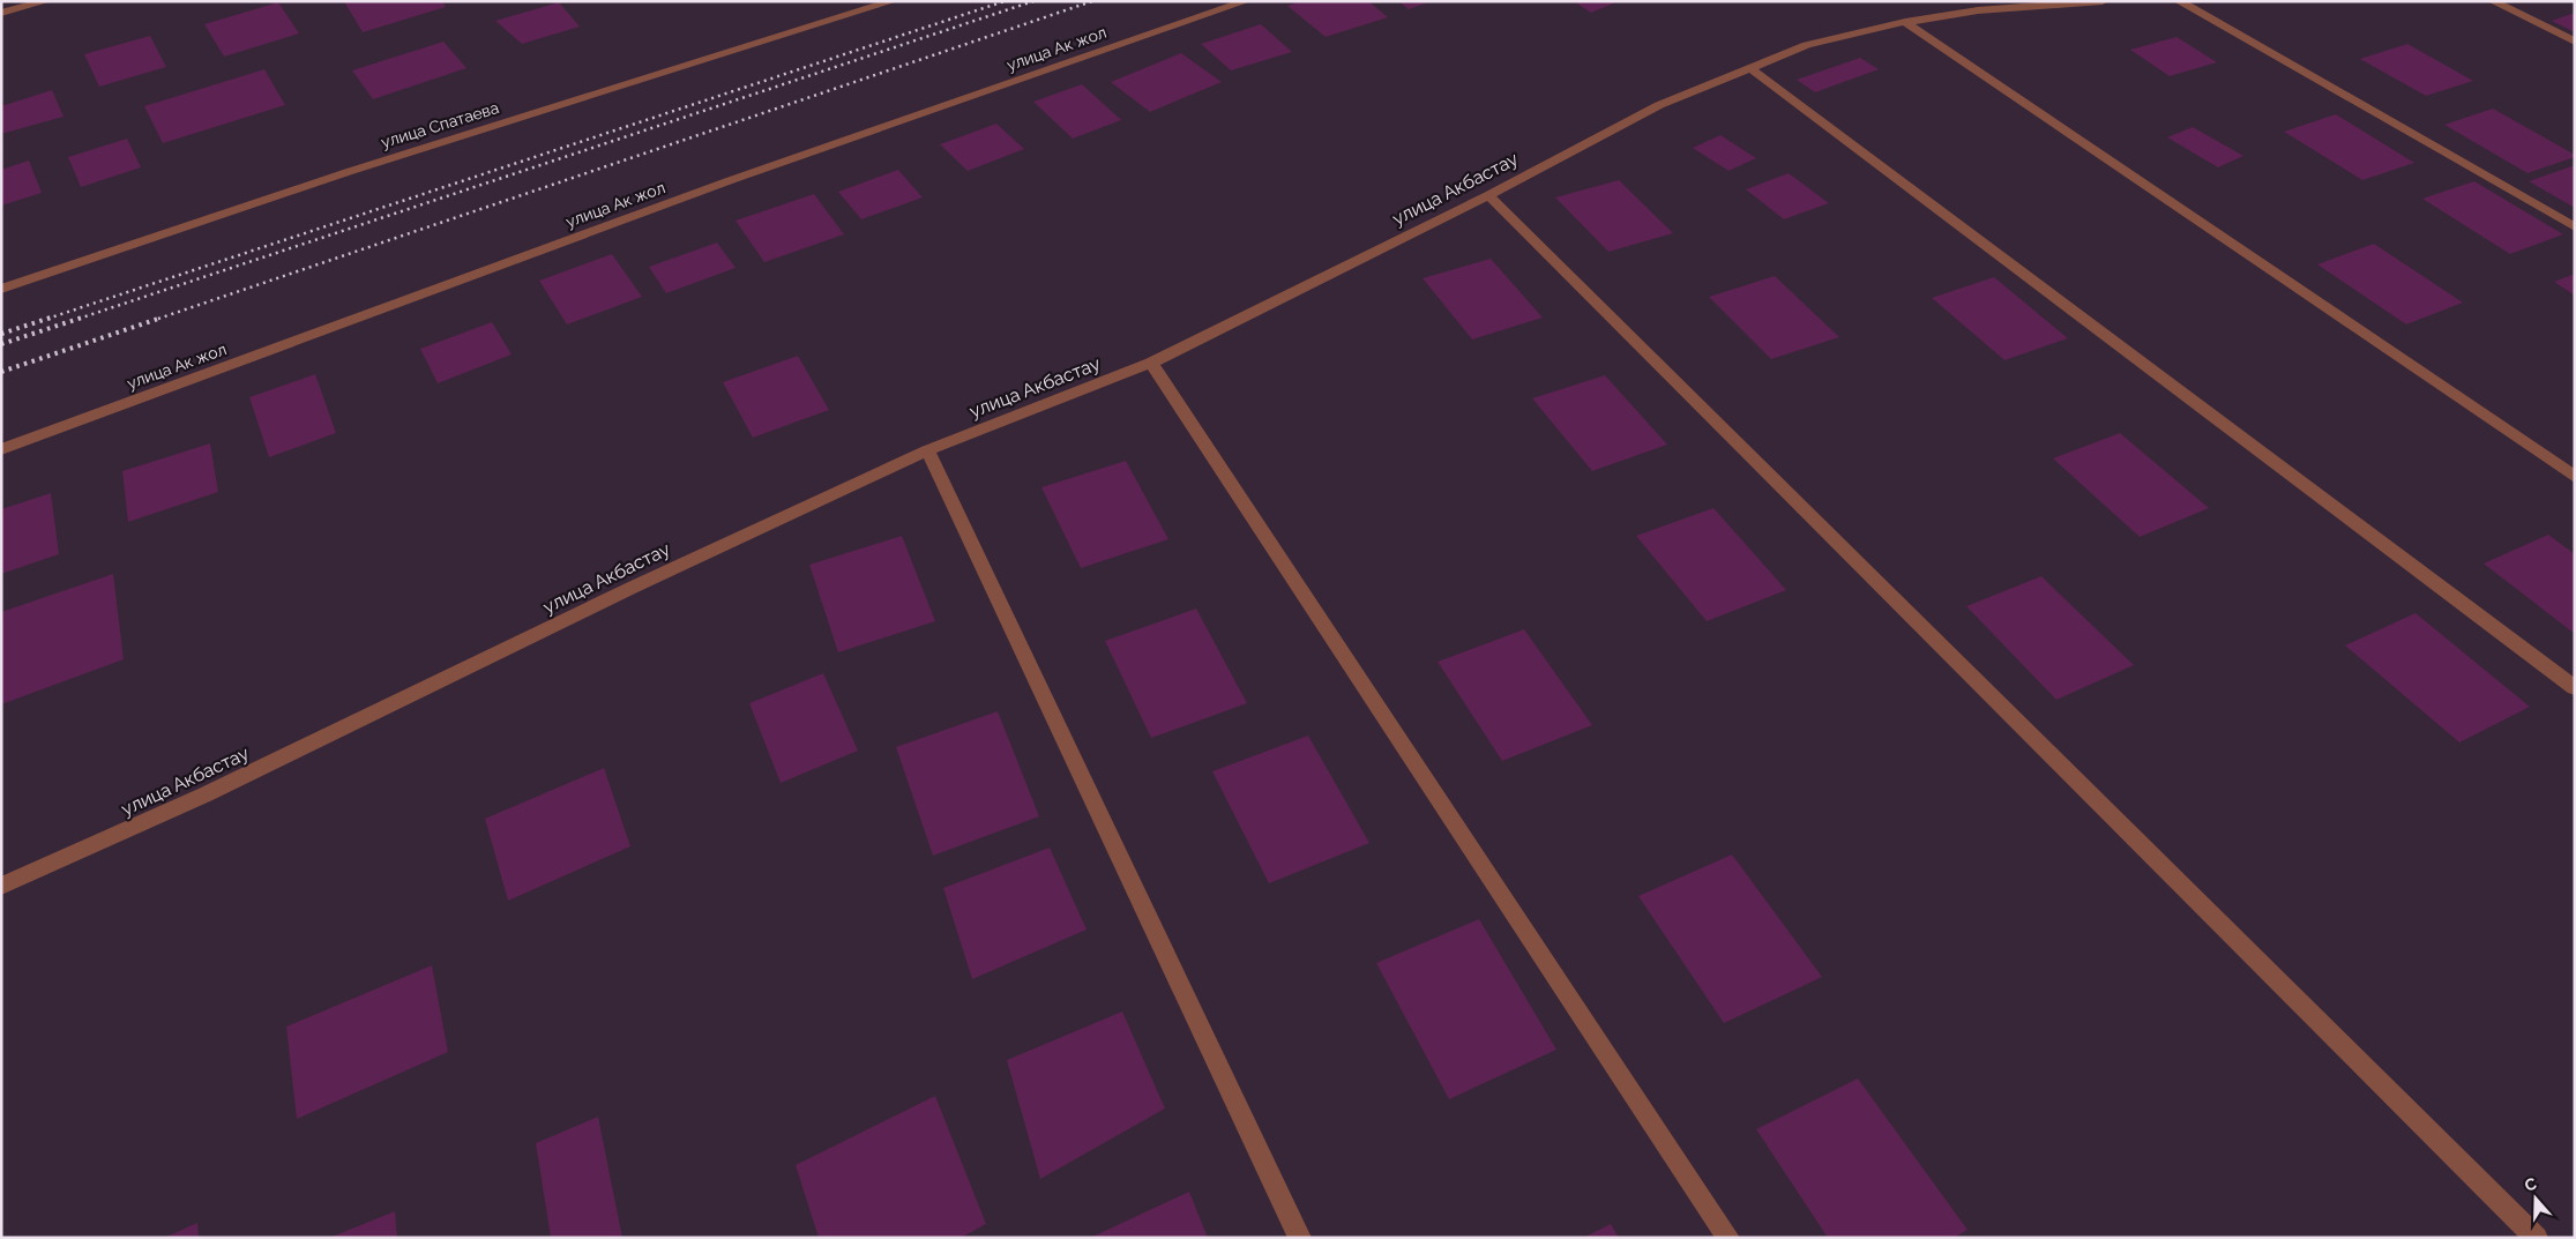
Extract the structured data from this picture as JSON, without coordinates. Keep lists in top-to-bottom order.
{
  "streets": {
    "street": ["улица Ак жол", "улица Спатаева", "улица Акбастау"]
  },
  "north": "top"
}
